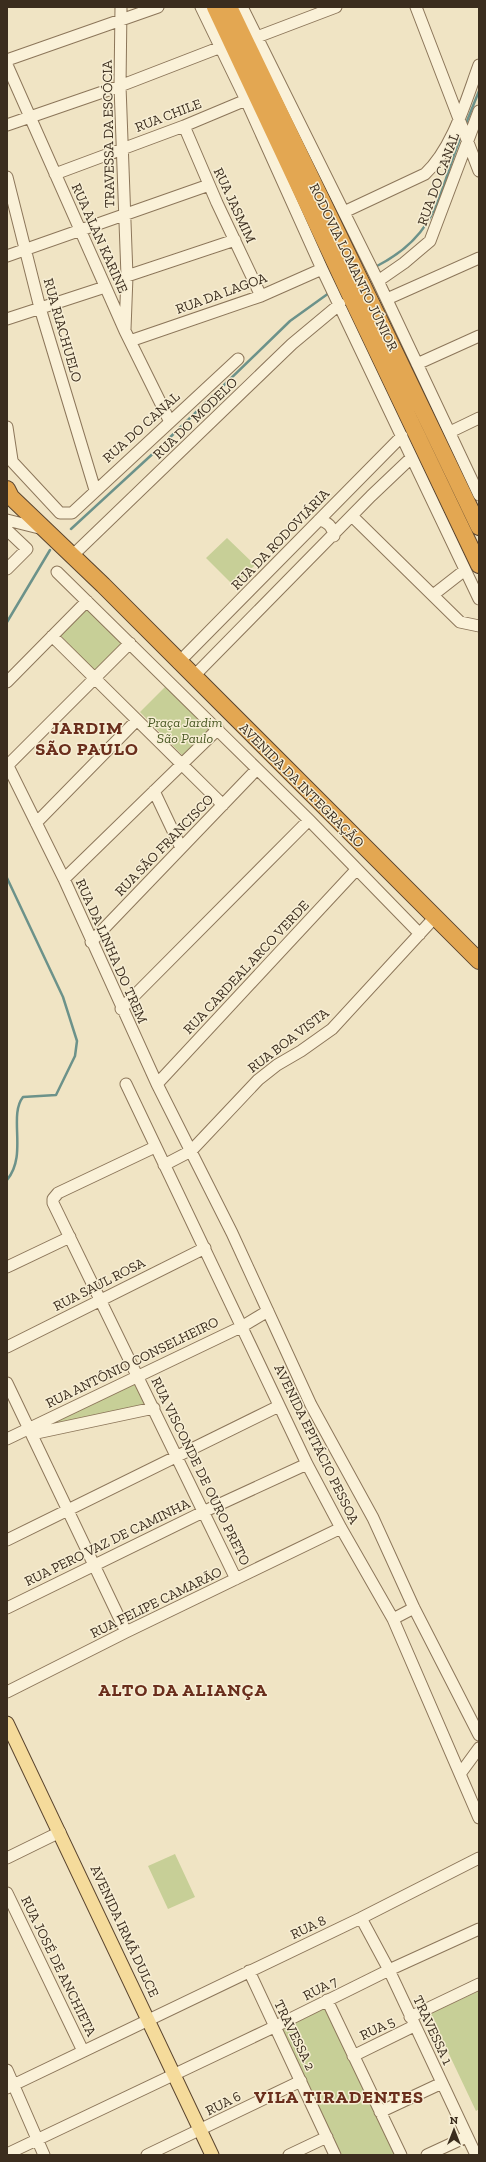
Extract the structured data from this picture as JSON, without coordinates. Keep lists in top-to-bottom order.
{
  "streets": {
    "highway": ["RODOVIA LOMANTO JÚNIOR", "AVENIDA DA INTEGRAÇÃO"],
    "main road": ["AVENIDA IRMÃ DULCE"],
    "street": [
      "RUA CHILE",
      "TRAVESSA DA ESCÓCIA",
      "RUA DO CANAL",
      "RUA JASMIM",
      "RUA ALAN KARINE",
      "RUA DA LAGOA",
      "RUA RIACHUELO",
      "RUA DO MODELO",
      "RUA DA RODOVIÁRIA",
      "RUA SÃO FRANCISCO",
      "RUA DA LINHA DO TREM",
      "RUA CARDEAL ARCO VERDE",
      "RUA BOA VISTA",
      "RUA SAUL ROSA",
      "RUA ANTÔNIO CONSELHEIRO",
      "AVENIDA EPITÁCIO PESSOA",
      "RUA VISCONDE DE OURO PRETO",
      "RUA PERO VAZ DE CAMINHA",
      "RUA FELIPE CAMARÃO",
      "RUA 8",
      "RUA JOSÉ DE ANCHIETA",
      "RUA 7",
      "RUA 5",
      "TRAVESSA 1",
      "TRAVESSA 2",
      "RUA 6"
    ]
  },
  "crossings": [
    ["RUA CHILE", "TRAVESSA DA ESCÓCIA"],
    ["RUA CHILE", "RUA JASMIM"],
    ["RUA CHILE", "RUA ALAN KARINE"],
    ["TRAVESSA DA ESCÓCIA", "RUA ALAN KARINE"],
    ["TRAVESSA DA ESCÓCIA", "RUA DA LAGOA"],
    ["RUA DO CANAL", "RUA ALAN KARINE"],
    ["RUA DO CANAL", "RUA RIACHUELO"],
    ["RUA JASMIM", "RUA DA LAGOA"],
    ["RUA ALAN KARINE", "RUA DA LAGOA"],
    ["RODOVIA LOMANTO JÚNIOR", "RUA DO MODELO"],
    ["RUA DO MODELO", "AVENIDA DA INTEGRAÇÃO"],
    ["RUA DA RODOVIÁRIA", "AVENIDA DA INTEGRAÇÃO"],
    ["AVENIDA DA INTEGRAÇÃO", "RUA BOA VISTA"],
    ["RUA SÃO FRANCISCO", "RUA DA LINHA DO TREM"],
    ["RUA DA LINHA DO TREM", "RUA CARDEAL ARCO VERDE"],
    ["RUA DA LINHA DO TREM", "RUA BOA VISTA"],
    ["RUA DA LINHA DO TREM", "RUA ANTÔNIO CONSELHEIRO"],
    ["RUA SAUL ROSA", "AVENIDA EPITÁCIO PESSOA"],
    ["RUA SAUL ROSA", "RUA VISCONDE DE OURO PRETO"],
    ["RUA ANTÔNIO CONSELHEIRO", "AVENIDA EPITÁCIO PESSOA"],
    ["RUA ANTÔNIO CONSELHEIRO", "RUA VISCONDE DE OURO PRETO"],
    ["AVENIDA EPITÁCIO PESSOA", "RUA VISCONDE DE OURO PRETO"],
    ["AVENIDA EPITÁCIO PESSOA", "RUA PERO VAZ DE CAMINHA"],
    ["AVENIDA EPITÁCIO PESSOA", "RUA FELIPE CAMARÃO"],
    ["RUA VISCONDE DE OURO PRETO", "RUA PERO VAZ DE CAMINHA"],
    ["RUA VISCONDE DE OURO PRETO", "RUA FELIPE CAMARÃO"],
    ["RUA 8", "AVENIDA IRMÃ DULCE"],
    ["RUA 8", "RUA JOSÉ DE ANCHIETA"],
    ["RUA 8", "TRAVESSA 1"],
    ["RUA 8", "TRAVESSA 2"],
    ["AVENIDA IRMÃ DULCE", "RUA 7"],
    ["AVENIDA IRMÃ DULCE", "RUA 6"],
    ["RUA 7", "TRAVESSA 1"],
    ["RUA 7", "TRAVESSA 2"],
    ["RUA 5", "TRAVESSA 1"],
    ["TRAVESSA 2", "RUA 6"]
  ],
  "districts": ["JARDIM SÃO PAULO", "ALTO DA ALIANÇA", "VILA TIRADENTES"],
  "parks": ["Praça Jardim São Paulo"],
  "north": "top"
}
